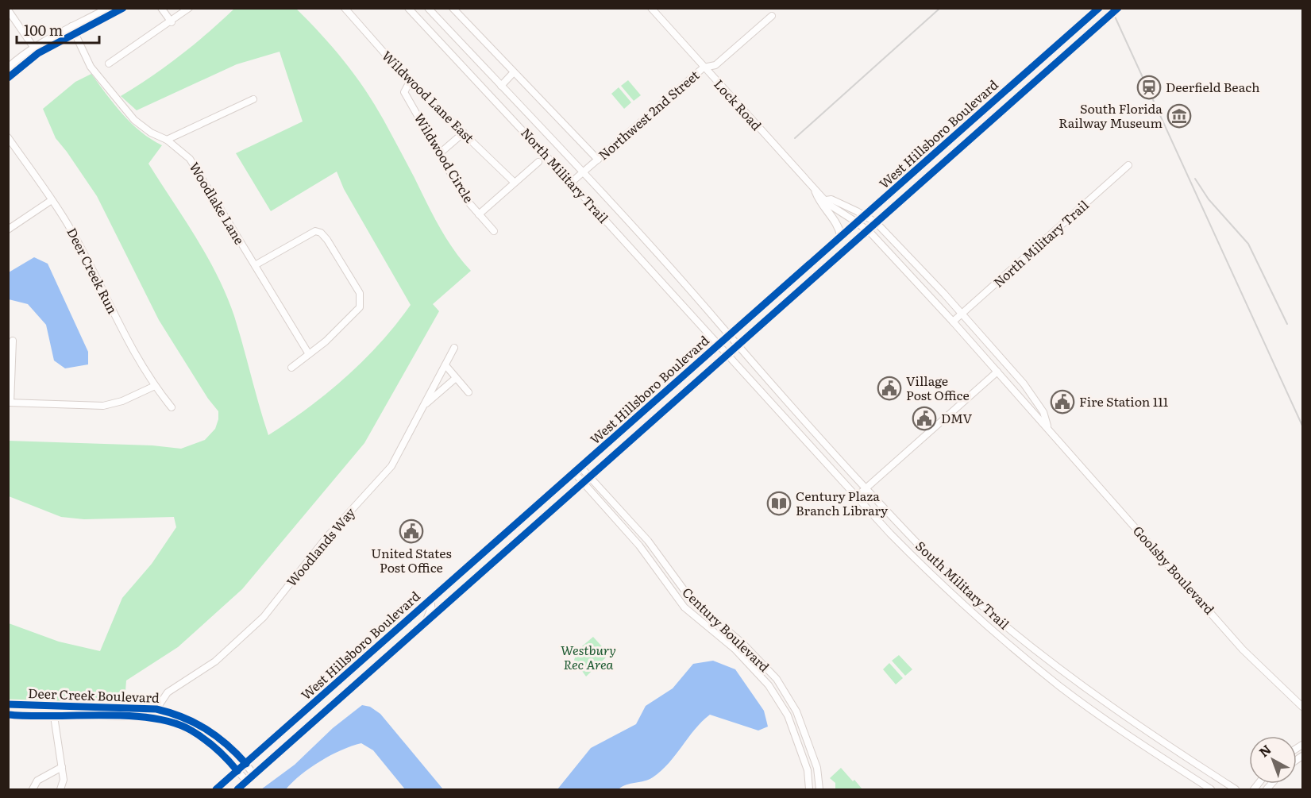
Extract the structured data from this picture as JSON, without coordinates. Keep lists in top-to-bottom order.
{
  "streets": {
    "main road": ["West Hillsboro Boulevard"],
    "street": [
      "Wildwood Lane East",
      "Lock Road",
      "Northwest 2nd Street",
      "Wildwood Circle",
      "North Military Trail",
      "Woodlake Lane",
      "Deer Creek Run",
      "Woodlands Way",
      "Goolsby Boulevard",
      "South Military Trail",
      "Century Boulevard",
      "Deer Creek Boulevard"
    ]
  },
  "crossings": [
    ["Wildwood Lane East", "Wildwood Circle"],
    ["Lock Road", "Northwest 2nd Street"],
    ["Lock Road", "West Hillsboro Boulevard"],
    ["Lock Road", "Goolsby Boulevard"],
    ["Northwest 2nd Street", "North Military Trail"],
    ["West Hillsboro Boulevard", "North Military Trail"],
    ["West Hillsboro Boulevard", "Goolsby Boulevard"],
    ["West Hillsboro Boulevard", "South Military Trail"],
    ["West Hillsboro Boulevard", "Century Boulevard"],
    ["West Hillsboro Boulevard", "Deer Creek Boulevard"],
    ["North Military Trail", "Goolsby Boulevard"],
    ["North Military Trail", "South Military Trail"],
    ["Woodlands Way", "Deer Creek Boulevard"]
  ],
  "parks": ["Westbury Rec Area"],
  "places": {
    "station": ["Deerfield Beach"],
    "museum": ["South Florida Railway Museum"],
    "public building": [
      "Village Post Office",
      "Fire Station 111",
      "DMV",
      "United States Post Office"
    ],
    "library": ["Century Plaza Branch Library"]
  },
  "scale_bar": "100 m",
  "north": "top left"
}
